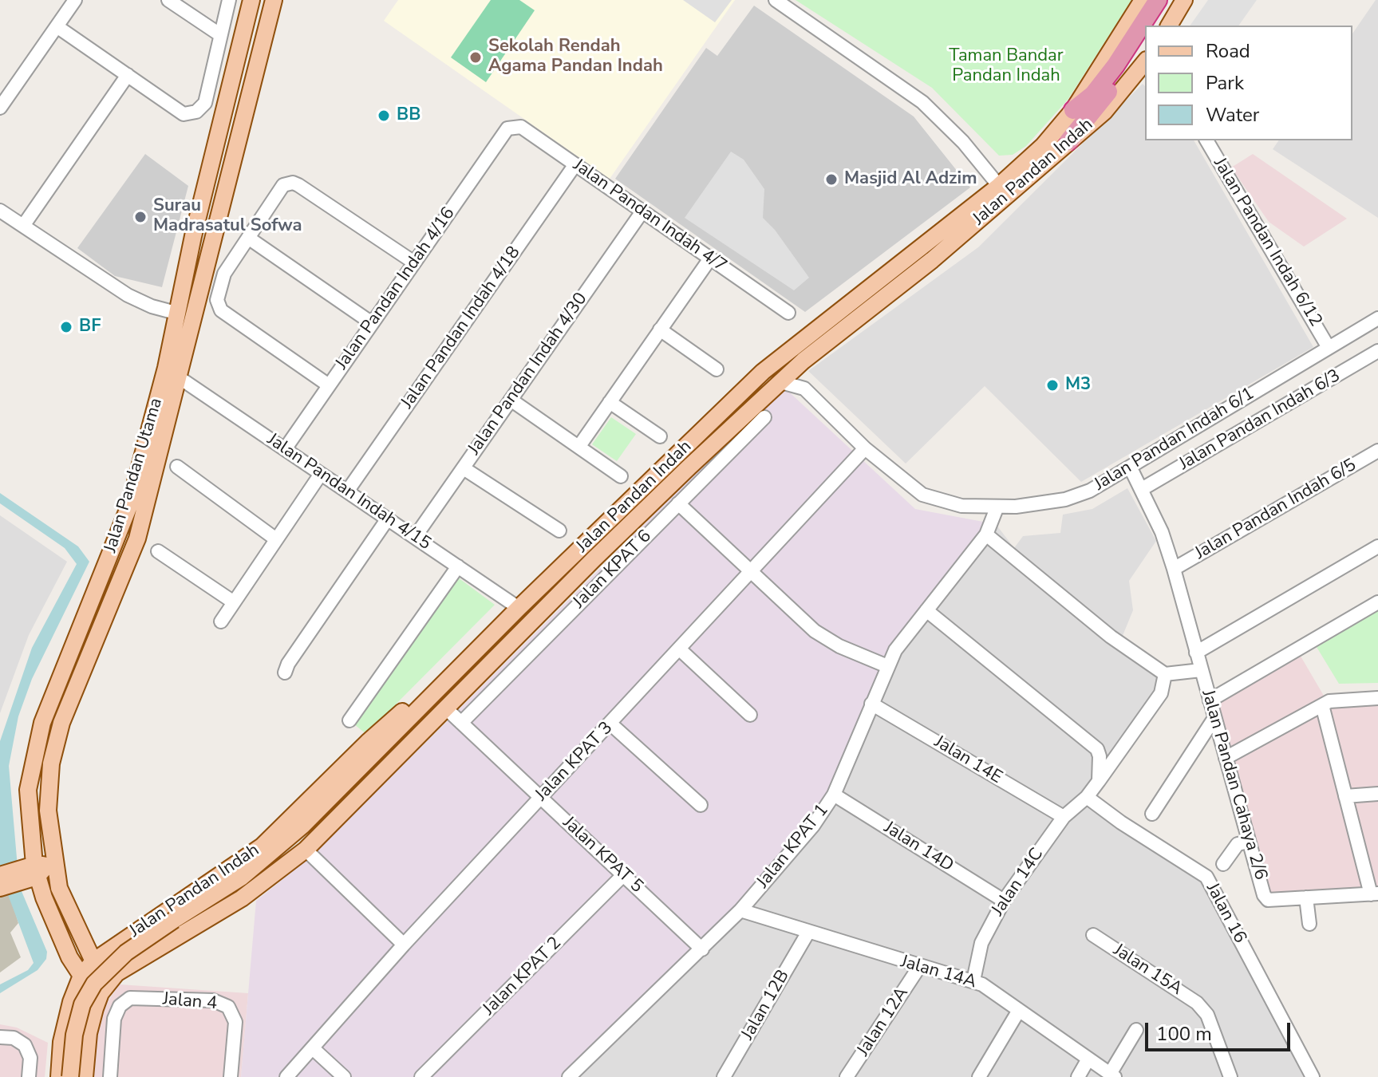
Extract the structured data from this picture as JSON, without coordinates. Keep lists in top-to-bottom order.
{
  "streets": {
    "main road": ["Jalan Pandan Indah", "Jalan Pandan Utama"],
    "street": [
      "Jalan Pandan Indah 4/7",
      "Jalan Pandan Indah 6/12",
      "Jalan Pandan Indah 4/16",
      "Jalan Pandan Indah 4/18",
      "Jalan Pandan Indah 4/30",
      "Jalan Pandan Indah 6/3",
      "Jalan Pandan Indah 6/1",
      "Jalan Pandan Indah 4/15",
      "Jalan Pandan Indah 6/5",
      "Jalan KPAT 6",
      "Jalan 14E",
      "Jalan KPAT 3",
      "Jalan Pandan Cahaya 2/6",
      "Jalan KPAT 1",
      "Jalan 14D",
      "Jalan KPAT 5",
      "Jalan 14C",
      "Jalan 16",
      "Jalan 15A",
      "Jalan 14A",
      "Jalan KPAT 2",
      "Jalan 4",
      "Jalan 12B",
      "Jalan 12A"
    ]
  },
  "crossings": [
    ["Jalan Pandan Indah", "Jalan Pandan Indah 6/1"],
    ["Jalan Pandan Indah", "Jalan Pandan Utama"],
    ["Jalan Pandan Indah", "Jalan Pandan Indah 4/15"],
    ["Jalan Pandan Indah", "Jalan KPAT 5"],
    ["Jalan Pandan Indah 4/7", "Jalan Pandan Indah 4/16"],
    ["Jalan Pandan Indah 4/7", "Jalan Pandan Indah 4/18"],
    ["Jalan Pandan Indah 4/7", "Jalan Pandan Indah 4/30"],
    ["Jalan Pandan Indah 6/12", "Jalan Pandan Indah 6/1"],
    ["Jalan Pandan Indah 4/16", "Jalan Pandan Indah 4/15"],
    ["Jalan Pandan Indah 4/18", "Jalan Pandan Indah 4/15"],
    ["Jalan Pandan Indah 4/30", "Jalan Pandan Indah 4/15"],
    ["Jalan Pandan Indah 6/3", "Jalan Pandan Cahaya 2/6"],
    ["Jalan Pandan Indah 6/1", "Jalan KPAT 3"],
    ["Jalan Pandan Indah 6/1", "Jalan Pandan Cahaya 2/6"],
    ["Jalan Pandan Indah 6/1", "Jalan KPAT 1"],
    ["Jalan Pandan Utama", "Jalan Pandan Indah 4/15"],
    ["Jalan Pandan Indah 6/5", "Jalan Pandan Cahaya 2/6"],
    ["Jalan KPAT 6", "Jalan KPAT 5"],
    ["Jalan 14E", "Jalan KPAT 1"],
    ["Jalan 14E", "Jalan 14C"],
    ["Jalan KPAT 3", "Jalan KPAT 5"],
    ["Jalan KPAT 1", "Jalan 14D"],
    ["Jalan KPAT 1", "Jalan KPAT 5"],
    ["Jalan KPAT 1", "Jalan 14A"],
    ["Jalan 14D", "Jalan 14C"],
    ["Jalan KPAT 5", "Jalan KPAT 2"],
    ["Jalan 14C", "Jalan 16"],
    ["Jalan 14C", "Jalan 14A"],
    ["Jalan 14A", "Jalan 12B"],
    ["Jalan 14A", "Jalan 12A"]
  ],
  "parks": ["Taman Bandar Pandan Indah"],
  "places": [
    "Sekolah Rendah Agama Pandan Indah",
    "BB",
    "Masjid Al Adzim",
    "Surau Madrasatul Sofwa",
    "BF",
    "M3"
  ],
  "legend": ["Road", "Park", "Water"],
  "scale_bar": "100 m"
}
